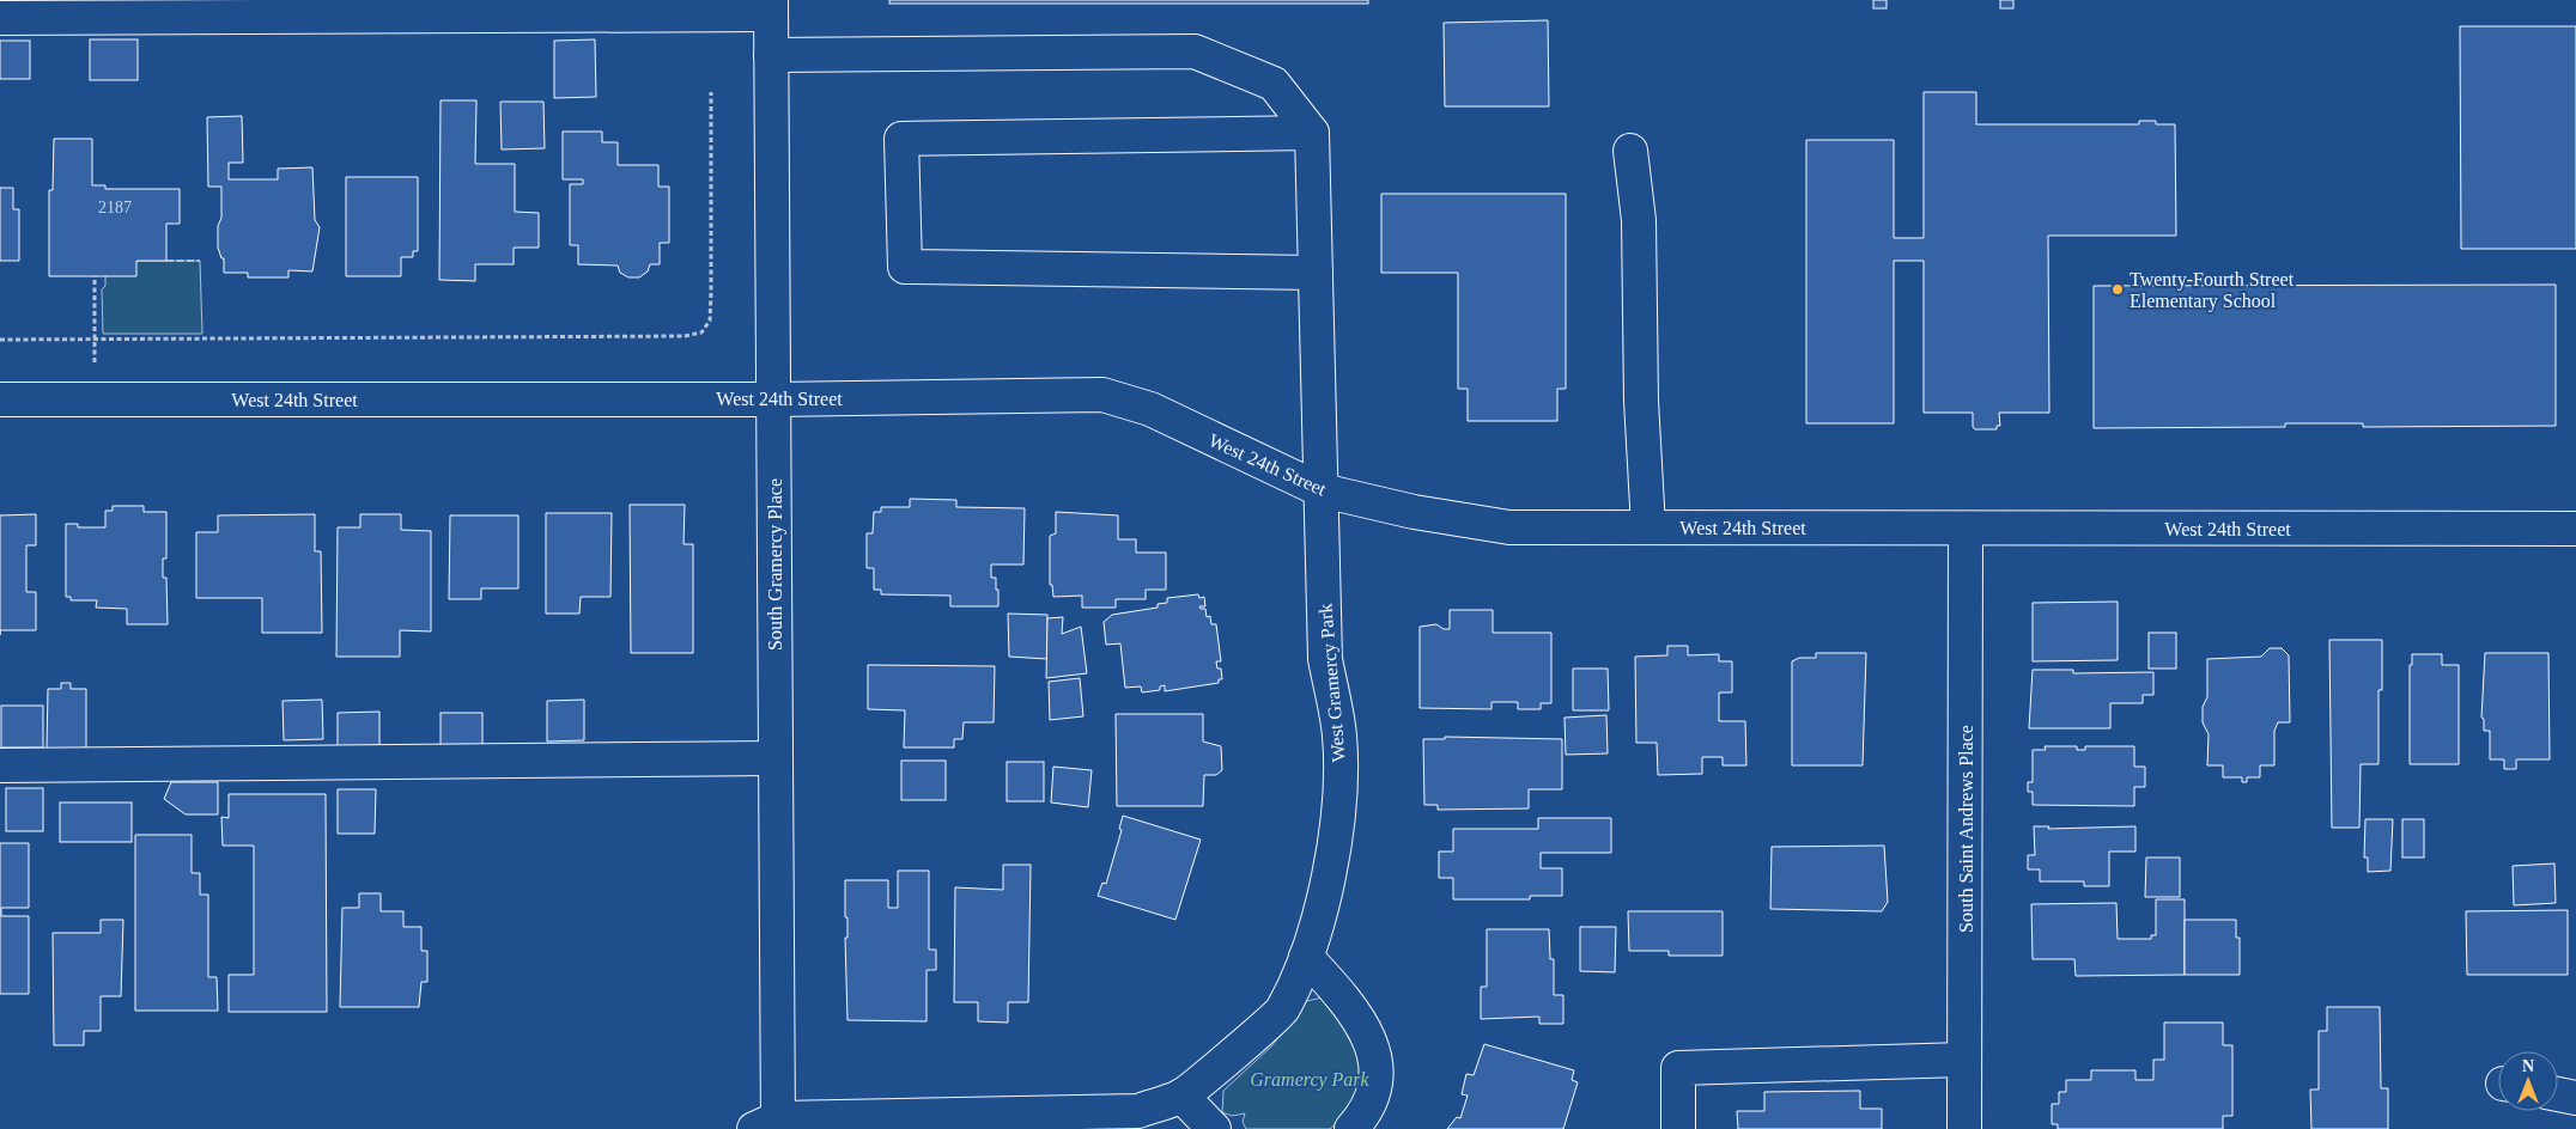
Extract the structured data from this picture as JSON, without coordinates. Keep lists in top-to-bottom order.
{
  "streets": {
    "street": [
      "West 24th Street",
      "South Gramercy Place",
      "West Gramercy Park",
      "South Saint Andrews Place"
    ]
  },
  "crossings": [
    ["West 24th Street", "South Gramercy Place"],
    ["West 24th Street", "West Gramercy Park"],
    ["West 24th Street", "South Saint Andrews Place"],
    ["South Gramercy Place", "West Gramercy Park"]
  ],
  "parks": ["Gramercy Park"],
  "places": ["Twenty-Fourth Street Elementary School"],
  "house_numbers": ["2187"],
  "north": "top"
}
